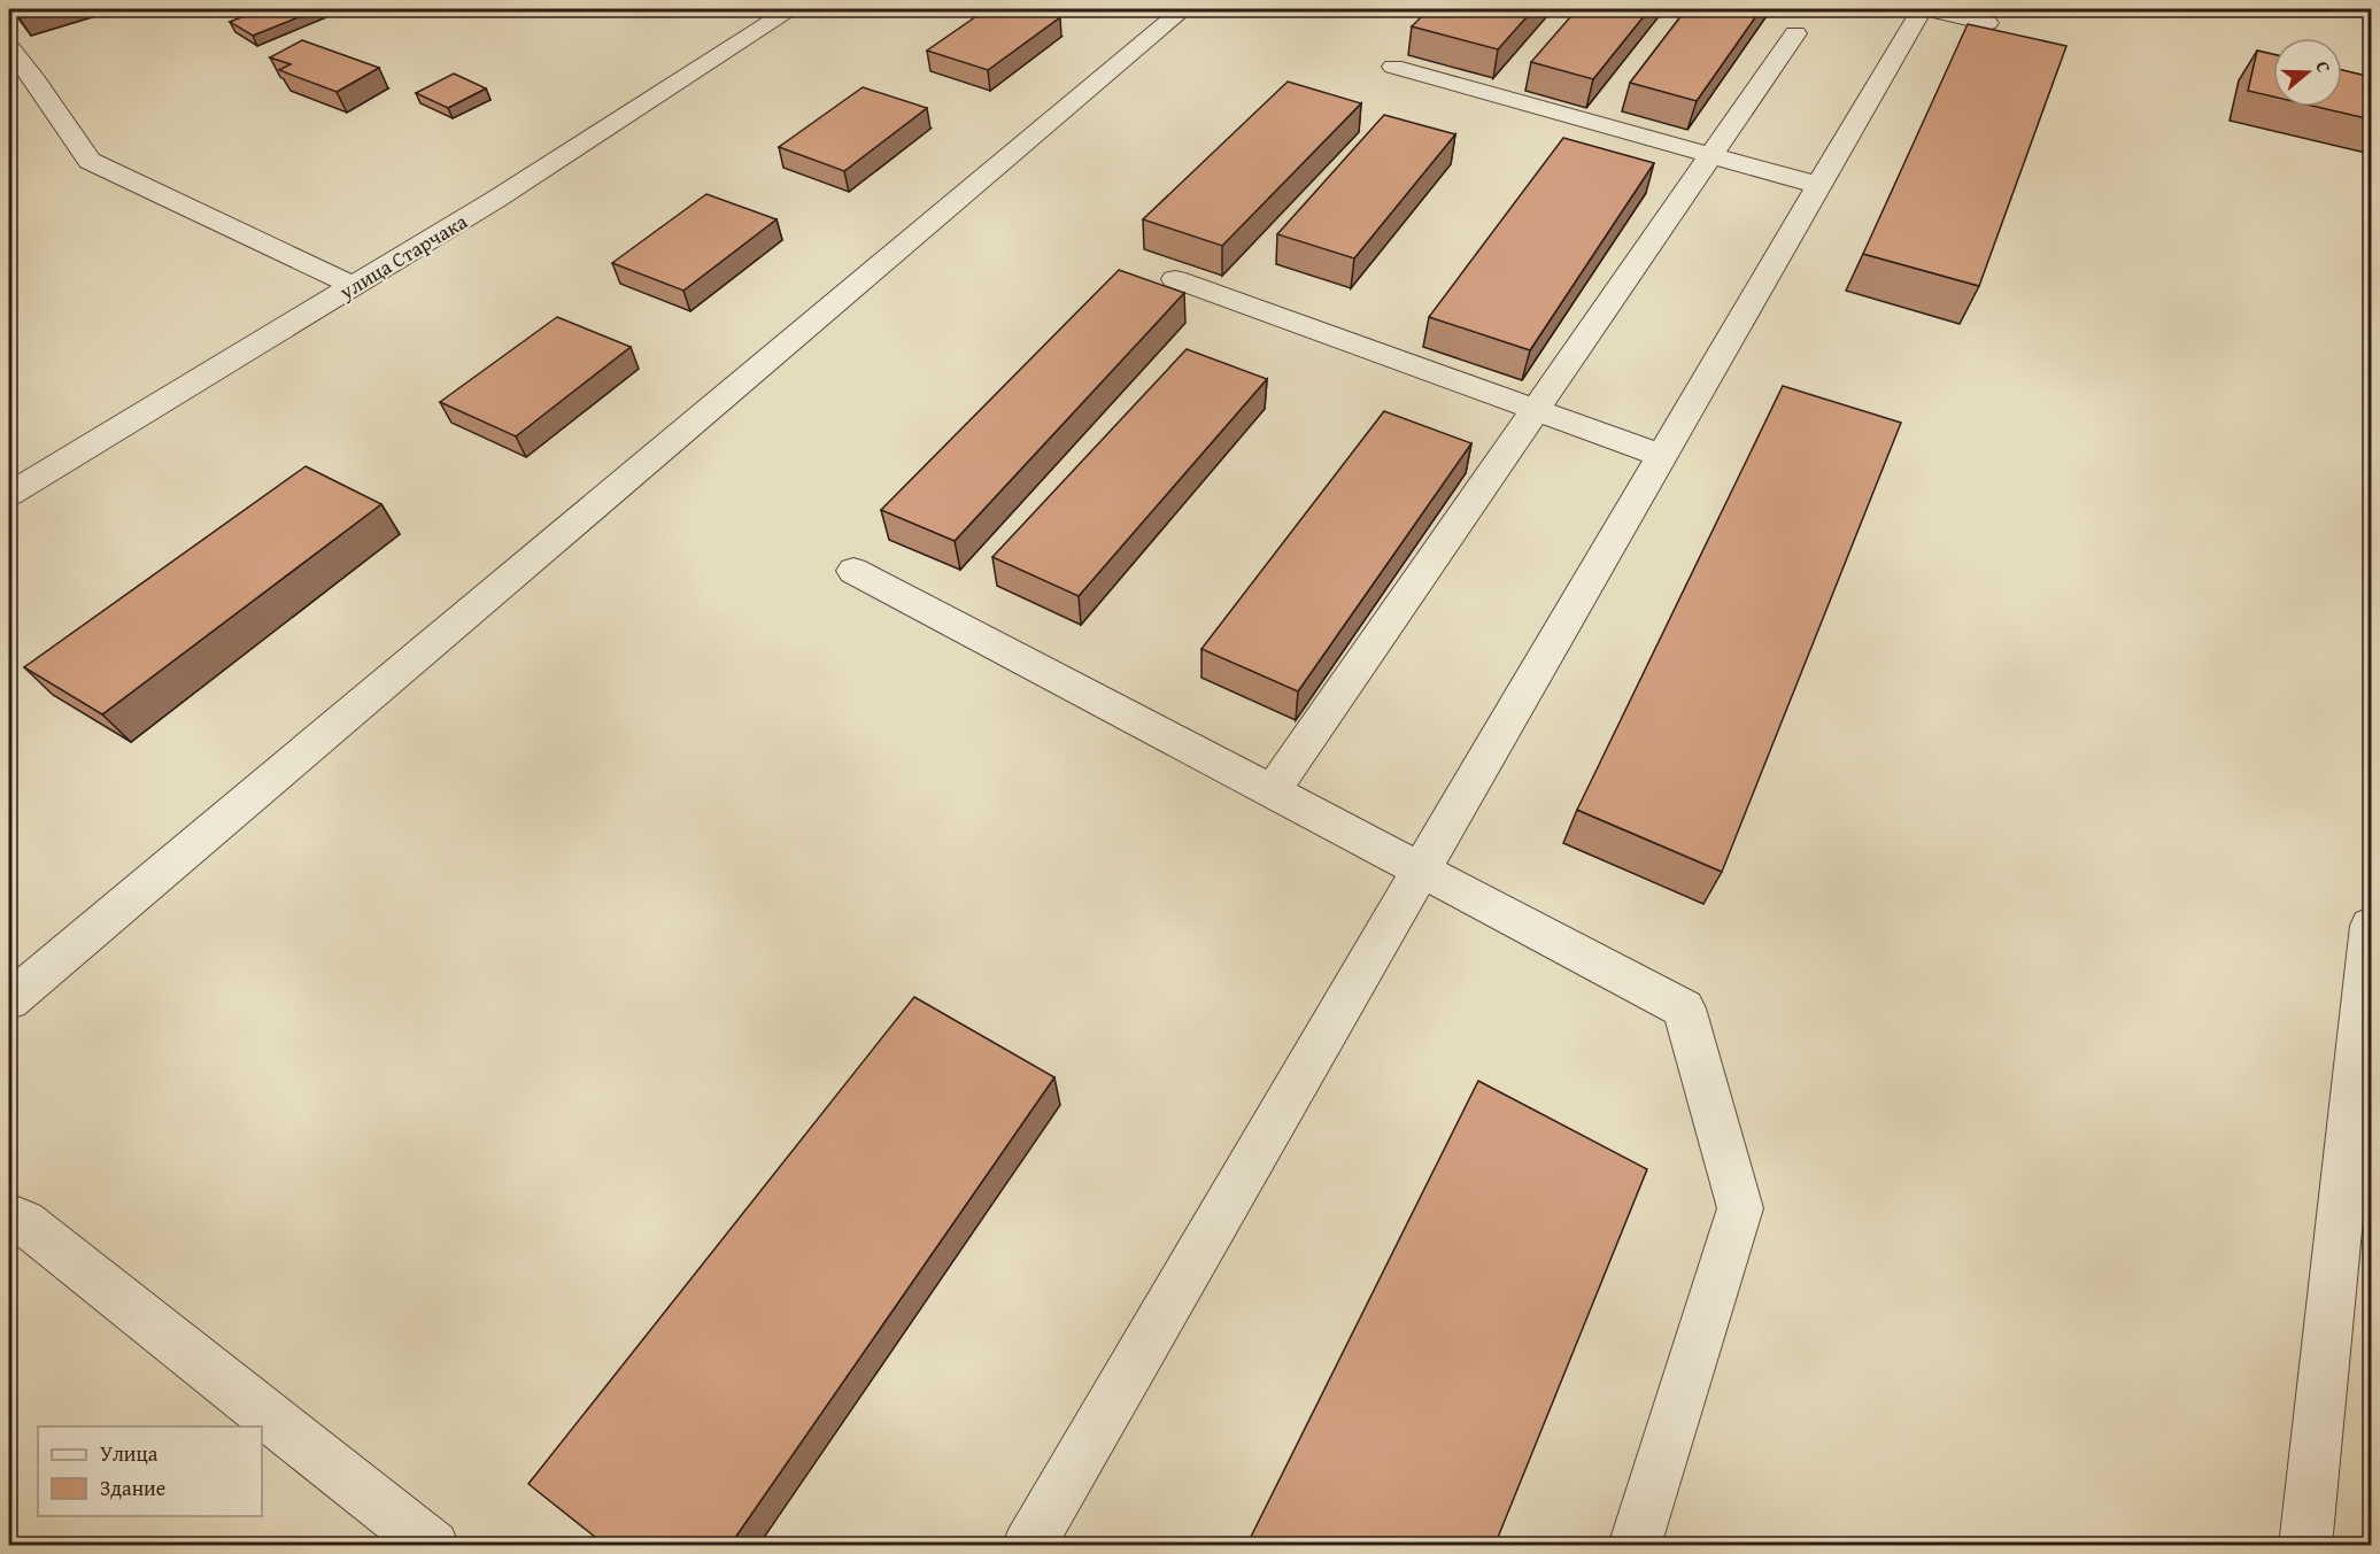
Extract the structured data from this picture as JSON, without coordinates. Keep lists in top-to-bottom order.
{
  "streets": {
    "street": ["улица Старчака"]
  },
  "legend": ["Улица", "Здание"],
  "north": "right"
}
